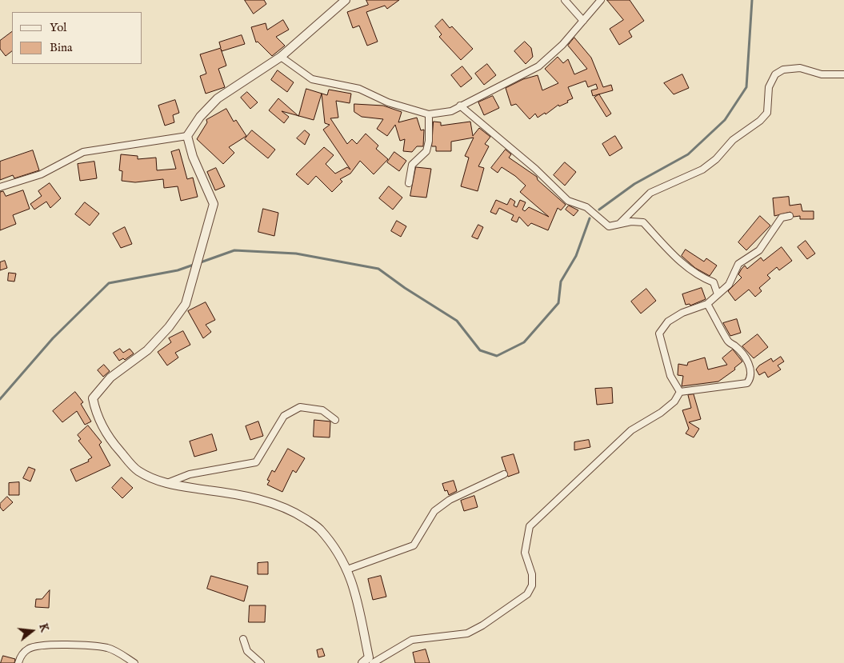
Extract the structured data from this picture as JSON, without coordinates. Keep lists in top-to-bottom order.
{
  "legend": ["Yol", "Bina"],
  "north": "right"
}
